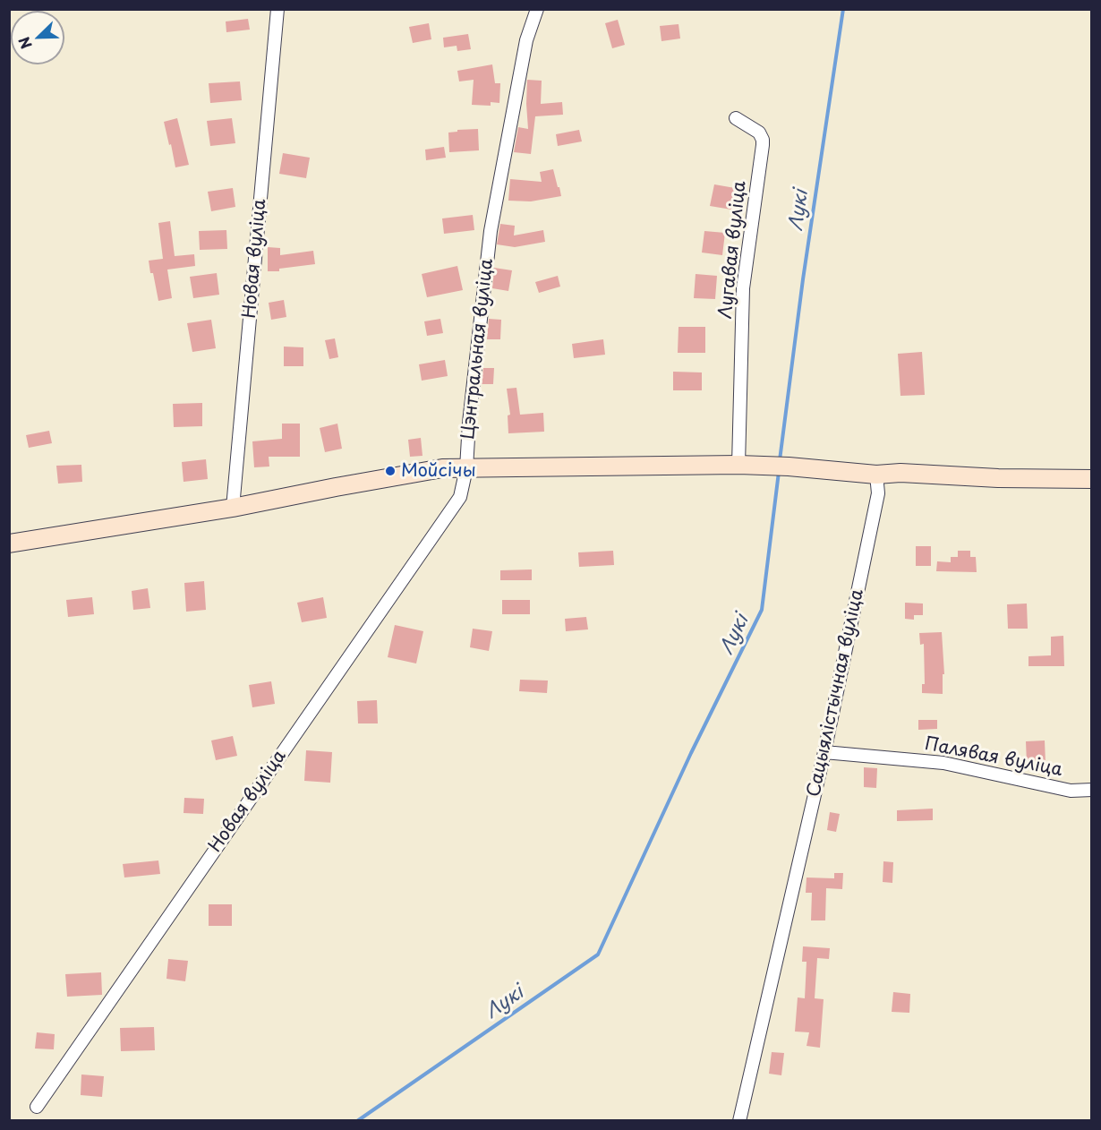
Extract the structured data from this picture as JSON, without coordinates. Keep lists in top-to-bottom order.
{
  "streets": {
    "street": [
      "Лугавая вуліца",
      "Новая вуліца",
      "Цэнтральная вуліца",
      "Сацыялістычная вуліца",
      "Палявая вуліца"
    ]
  },
  "crossings": [
    ["Новая вуліца", "Цэнтральная вуліца"],
    ["Сацыялістычная вуліца", "Палявая вуліца"]
  ],
  "water": ["Лукі"],
  "places": ["Мойсічы"],
  "north": "bottom left"
}
